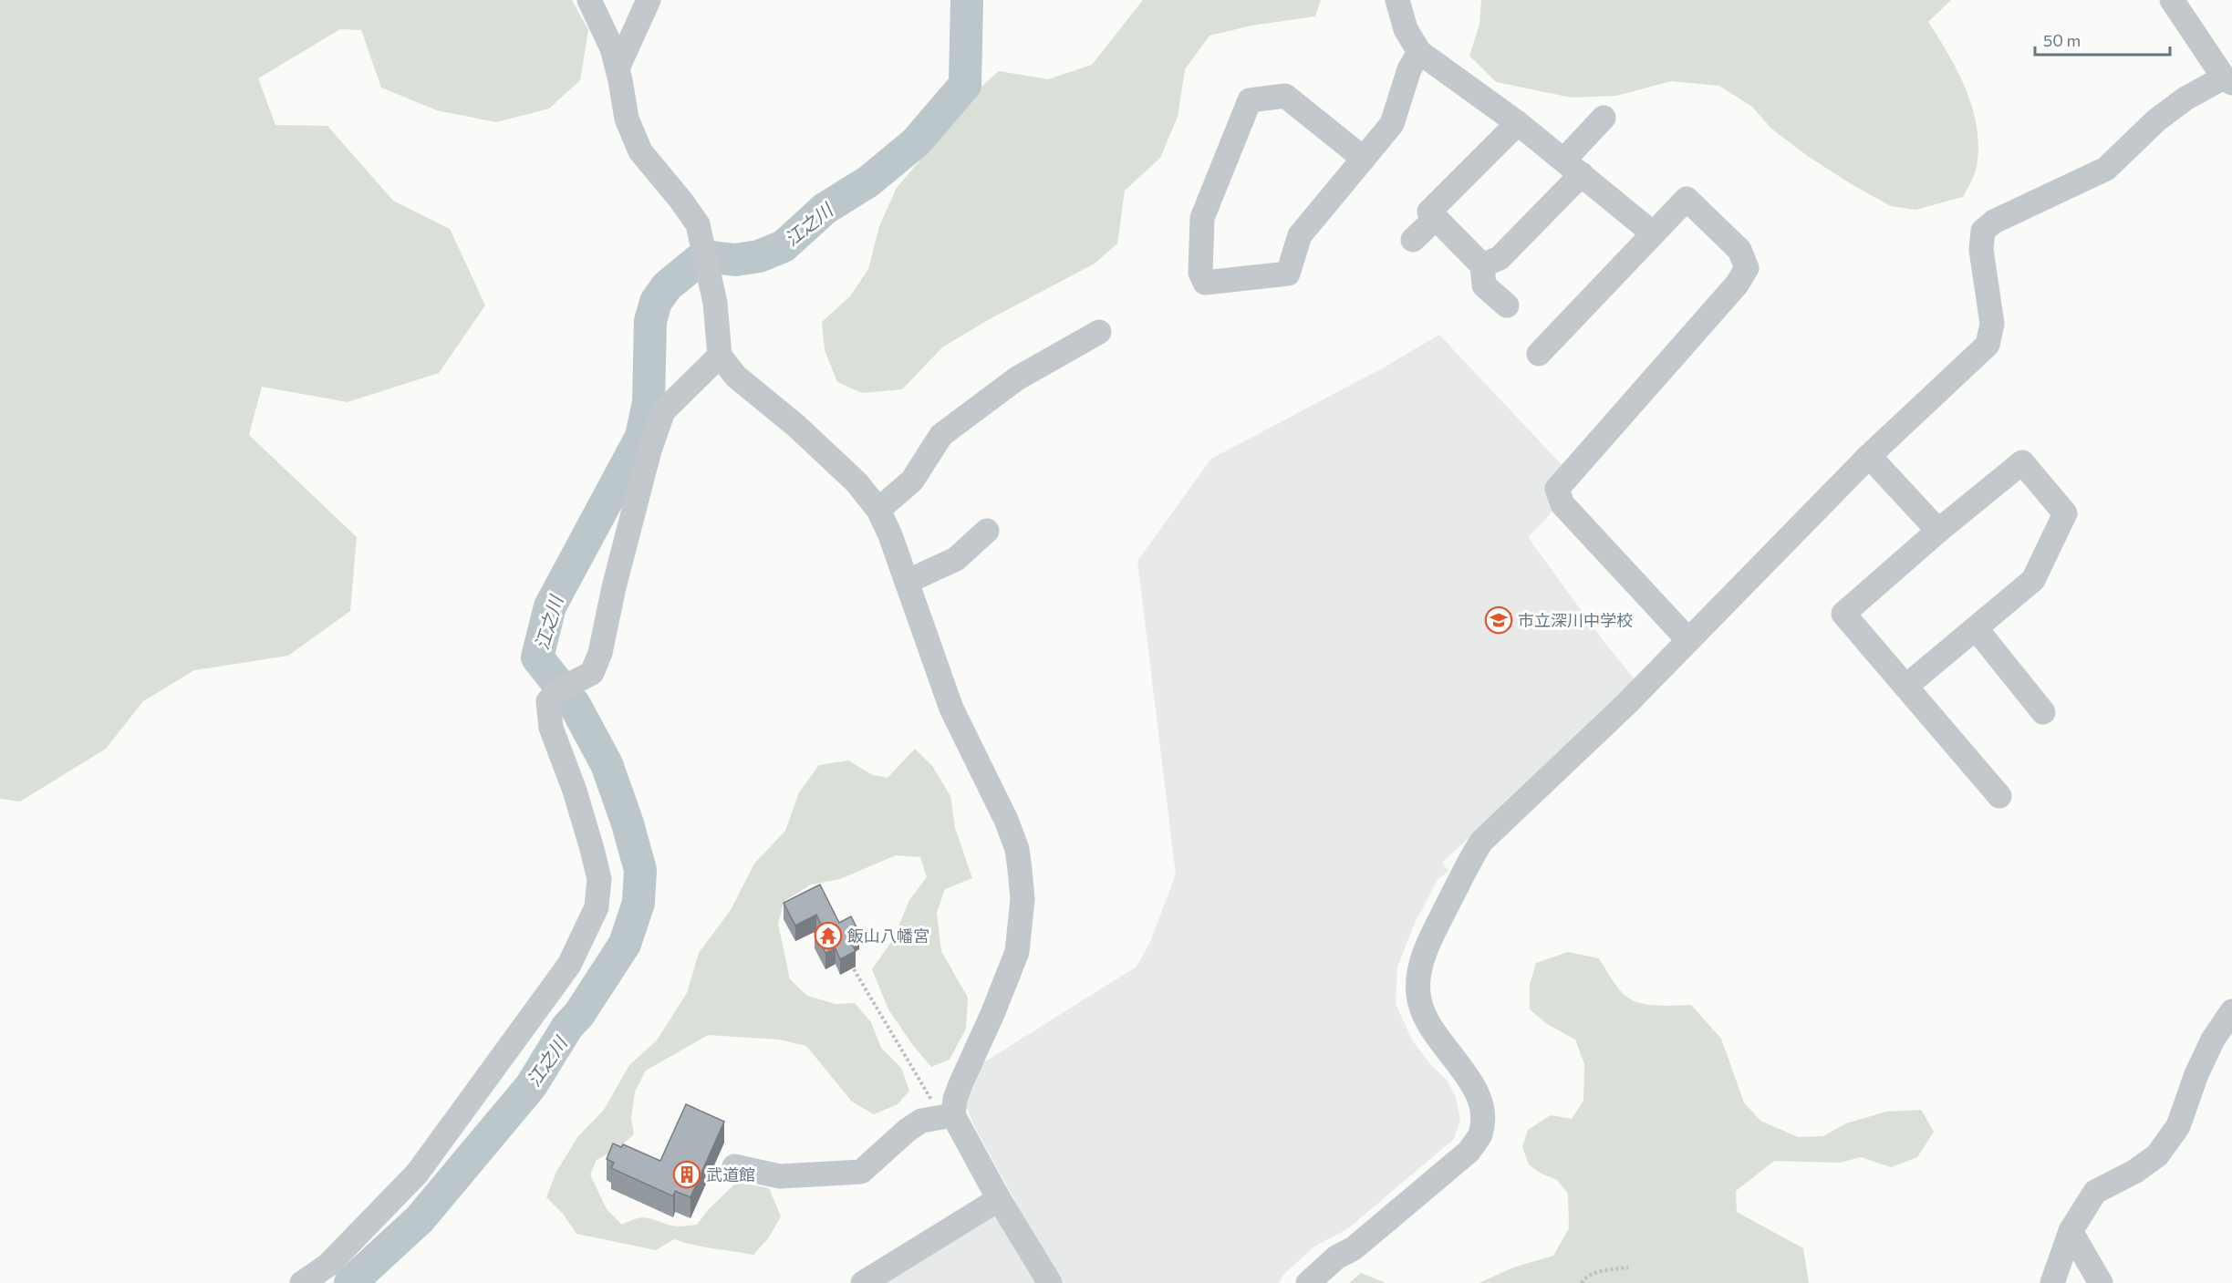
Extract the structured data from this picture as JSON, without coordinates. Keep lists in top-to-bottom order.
{
  "water": ["江之川"],
  "places": {
    "school or university": ["市立深川中学校"],
    "temple": ["飯山八幡宮"],
    "building": ["武道館"]
  },
  "scale_bar": "50 m"
}
